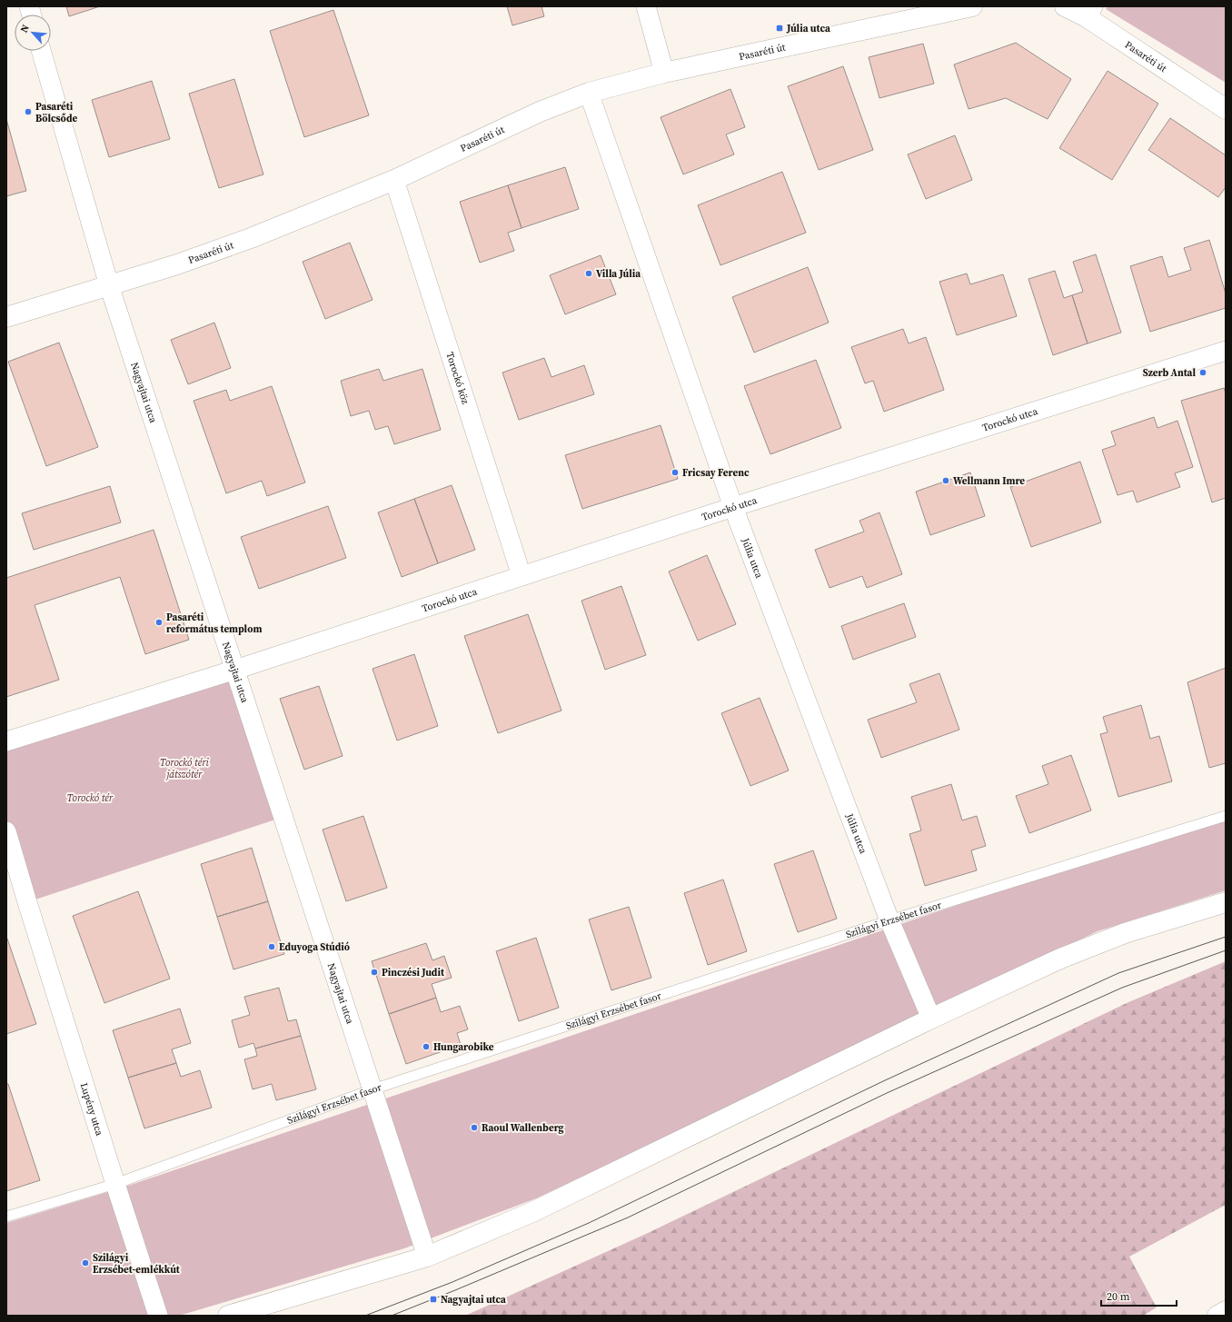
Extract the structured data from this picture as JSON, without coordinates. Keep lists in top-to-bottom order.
{
  "streets": {
    "street": [
      "Pasaréti út",
      "Torockó köz",
      "Nagyajtai utca",
      "Torockó utca",
      "Júlia utca",
      "Lupény utca"
    ],
    "lane": ["Szilágyi Erzsébet fasor"]
  },
  "crossings": [
    ["Pasaréti út", "Torockó köz"],
    ["Pasaréti út", "Nagyajtai utca"],
    ["Pasaréti út", "Júlia utca"],
    ["Torockó köz", "Torockó utca"],
    ["Nagyajtai utca", "Torockó utca"],
    ["Nagyajtai utca", "Szilágyi Erzsébet fasor"],
    ["Torockó utca", "Júlia utca"],
    ["Júlia utca", "Szilágyi Erzsébet fasor"],
    ["Szilágyi Erzsébet fasor", "Lupény utca"]
  ],
  "parks": ["Torockó téri játszótér", "Torockó tér"],
  "places": {
    "transit": ["Júlia utca", "Nagyajtai utca"],
    "other": [
      "Pasaréti Bölcsőde",
      "Villa Júlia",
      "Szerb Antal",
      "Fricsay Ferenc",
      "Wellmann Imre",
      "Pasaréti református templom",
      "Eduyoga Stúdió",
      "Pinczési Judit",
      "Hungarobike",
      "Raoul Wallenberg",
      "Szilágyi Erzsébet-emlékkút"
    ]
  },
  "scale_bar": "20 m",
  "north": "top left"
}
